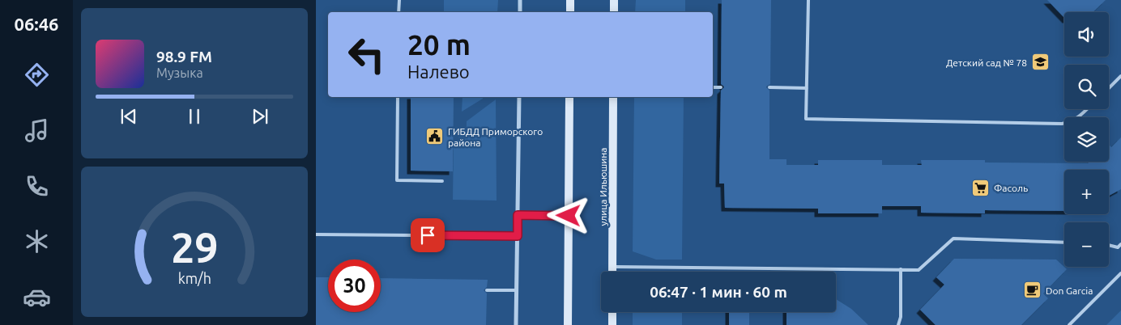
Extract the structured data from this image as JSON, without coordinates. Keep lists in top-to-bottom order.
{
  "streets": {
    "main road": ["улица Ильюшина"]
  },
  "places": {
    "school or university": ["Детский сад № 78"],
    "public building": ["ГИБДД Приморского района"],
    "supermarket": ["Фасоль"],
    "cafe": ["Don Garcia"]
  },
  "page": {
    "tabs": "06:46",
    "map_buttons": ["+", "−"],
    "turn": ["20 m", "Налево"],
    "song": ["98.9 FM", "Музыка"],
    "limit": "30",
    "trip": "06:47 · 1 мин · 60 m",
    "gauge": ["29", "km/h"]
  }
}
